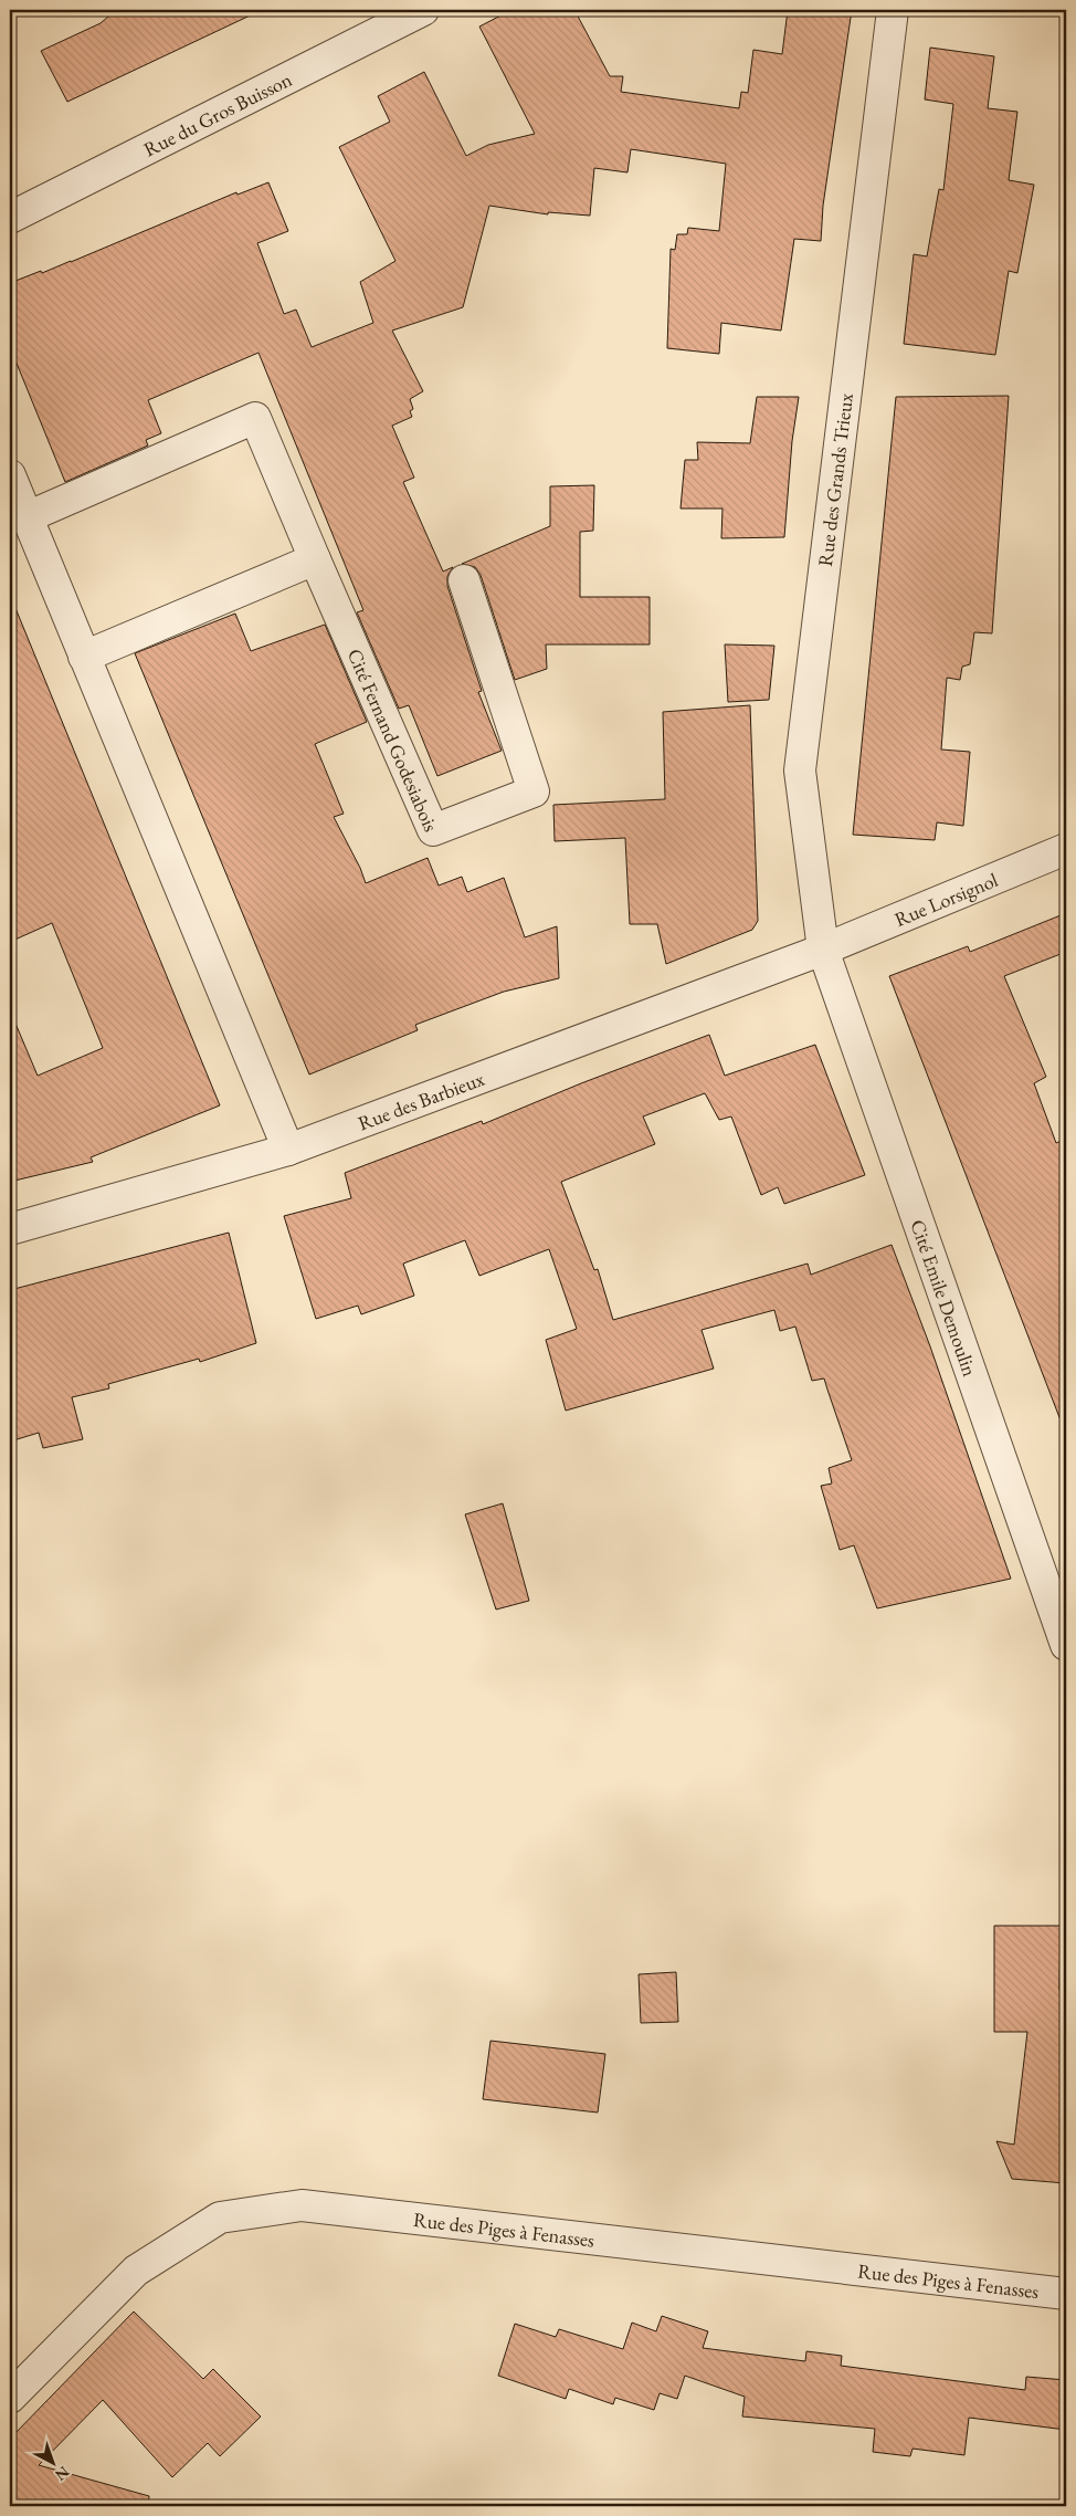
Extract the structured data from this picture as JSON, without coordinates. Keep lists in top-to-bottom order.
{
  "streets": {
    "street": [
      "Rue du Gros Buisson",
      "Rue des Grands Trieux",
      "Cité Fernand Godesiabois",
      "Rue Lorsignol",
      "Rue des Barbieux",
      "Cité Emile Demoulin",
      "Rue des Piges à Fenasses"
    ]
  },
  "crossings": [
    ["Rue des Grands Trieux", "Rue Lorsignol"],
    ["Rue des Grands Trieux", "Rue des Barbieux"],
    ["Rue des Grands Trieux", "Cité Emile Demoulin"],
    ["Rue Lorsignol", "Rue des Barbieux"],
    ["Rue Lorsignol", "Cité Emile Demoulin"],
    ["Rue des Barbieux", "Cité Emile Demoulin"]
  ],
  "north": "bottom right"
}
